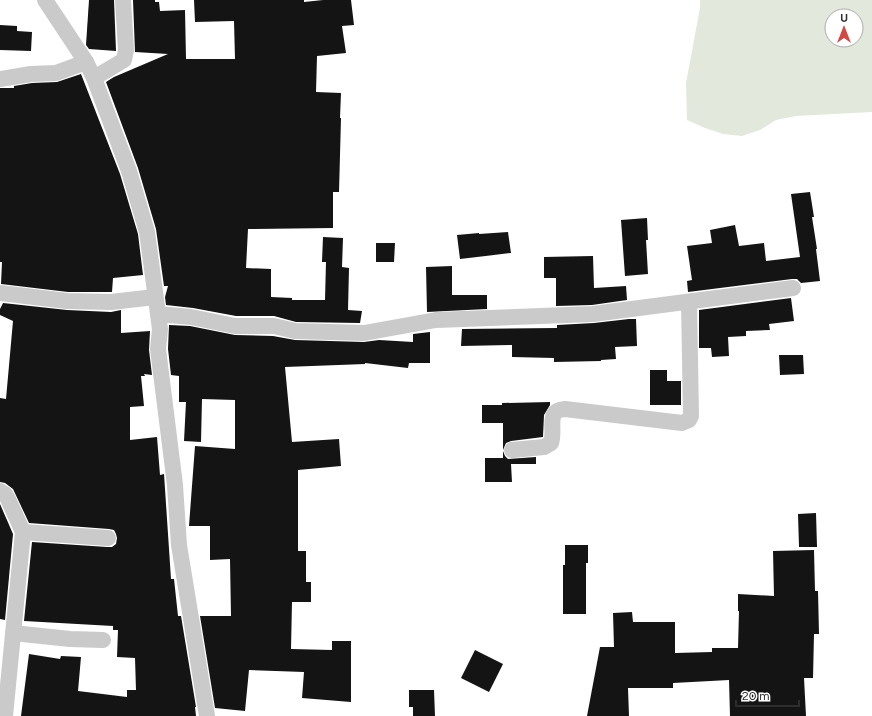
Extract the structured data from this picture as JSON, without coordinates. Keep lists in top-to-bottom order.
{
  "scale_bar": "20 m",
  "north": "top"
}
